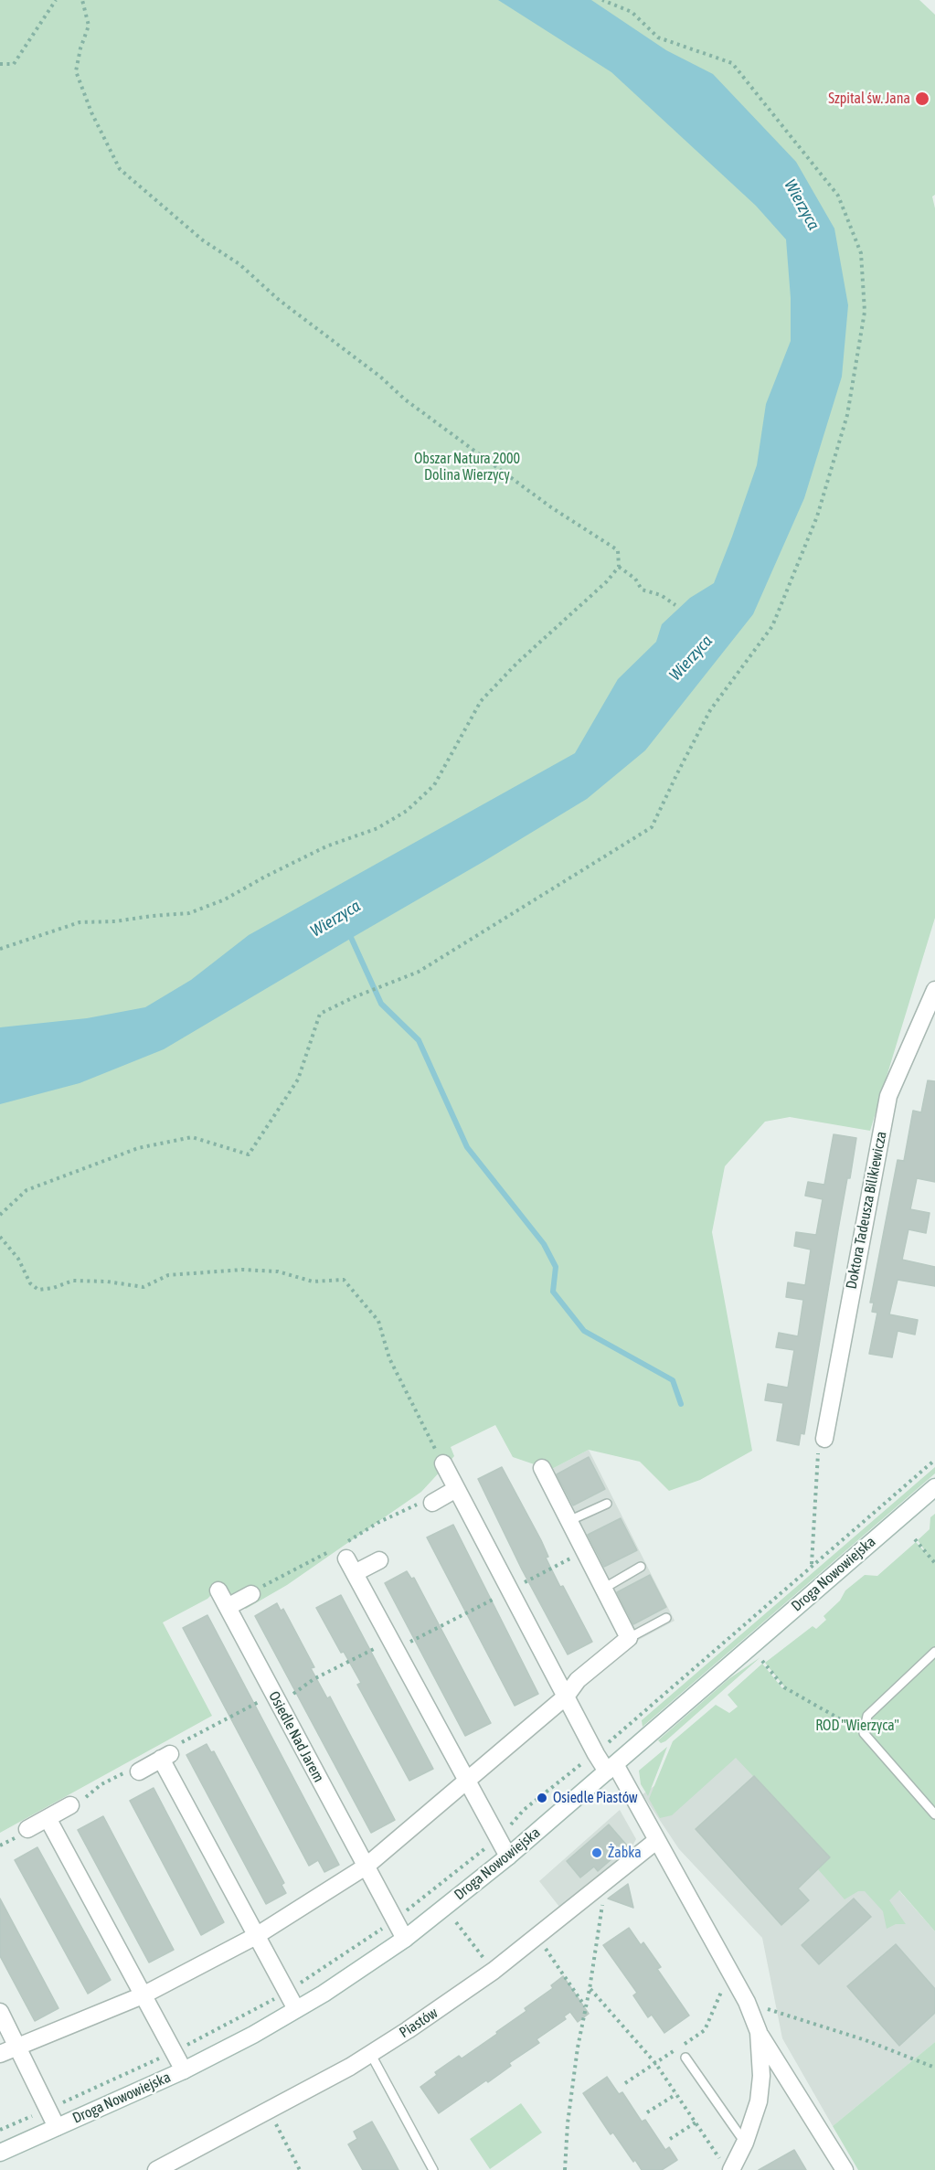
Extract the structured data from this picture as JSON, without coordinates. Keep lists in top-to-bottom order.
{
  "streets": {
    "street": [
      "Doktora Tadeusza Bilikiewicza",
      "Droga Nowowiejska",
      "Osiedle Nad Jarem",
      "Piastów"
    ]
  },
  "crossings": [
    ["Droga Nowowiejska", "Osiedle Nad Jarem"]
  ],
  "water": ["Wierzyca"],
  "parks": ["Obszar Natura 2000 Dolina Wierzycy", "ROD \"Wierzyca\""],
  "places": ["Szpital św. Jana", "Osiedle Piastów", "Żabka"]
}
